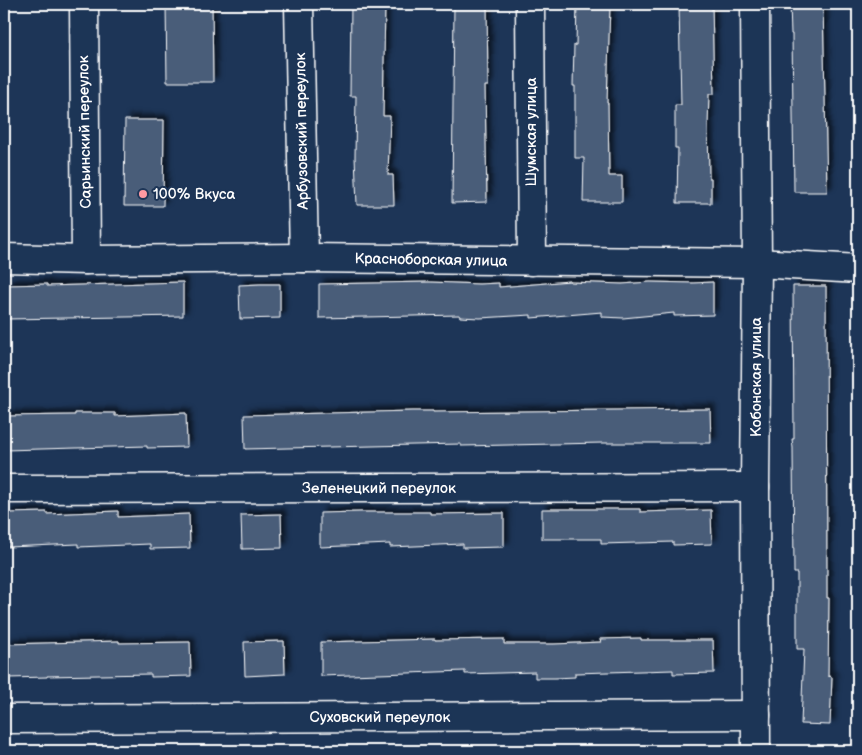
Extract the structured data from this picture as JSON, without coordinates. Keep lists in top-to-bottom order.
{
  "streets": {
    "street": [
      "Арбузовский переулок",
      "Сарьинский переулок",
      "Шумская улица",
      "Красноборская улица",
      "Кобонская улица",
      "Зеленецкий переулок",
      "Суховский переулок"
    ]
  },
  "crossings": [
    ["Арбузовский переулок", "Красноборская улица"],
    ["Сарьинский переулок", "Красноборская улица"],
    ["Шумская улица", "Красноборская улица"],
    ["Красноборская улица", "Кобонская улица"],
    ["Кобонская улица", "Зеленецкий переулок"],
    ["Кобонская улица", "Суховский переулок"]
  ],
  "places": ["100% Вкуса"]
}
